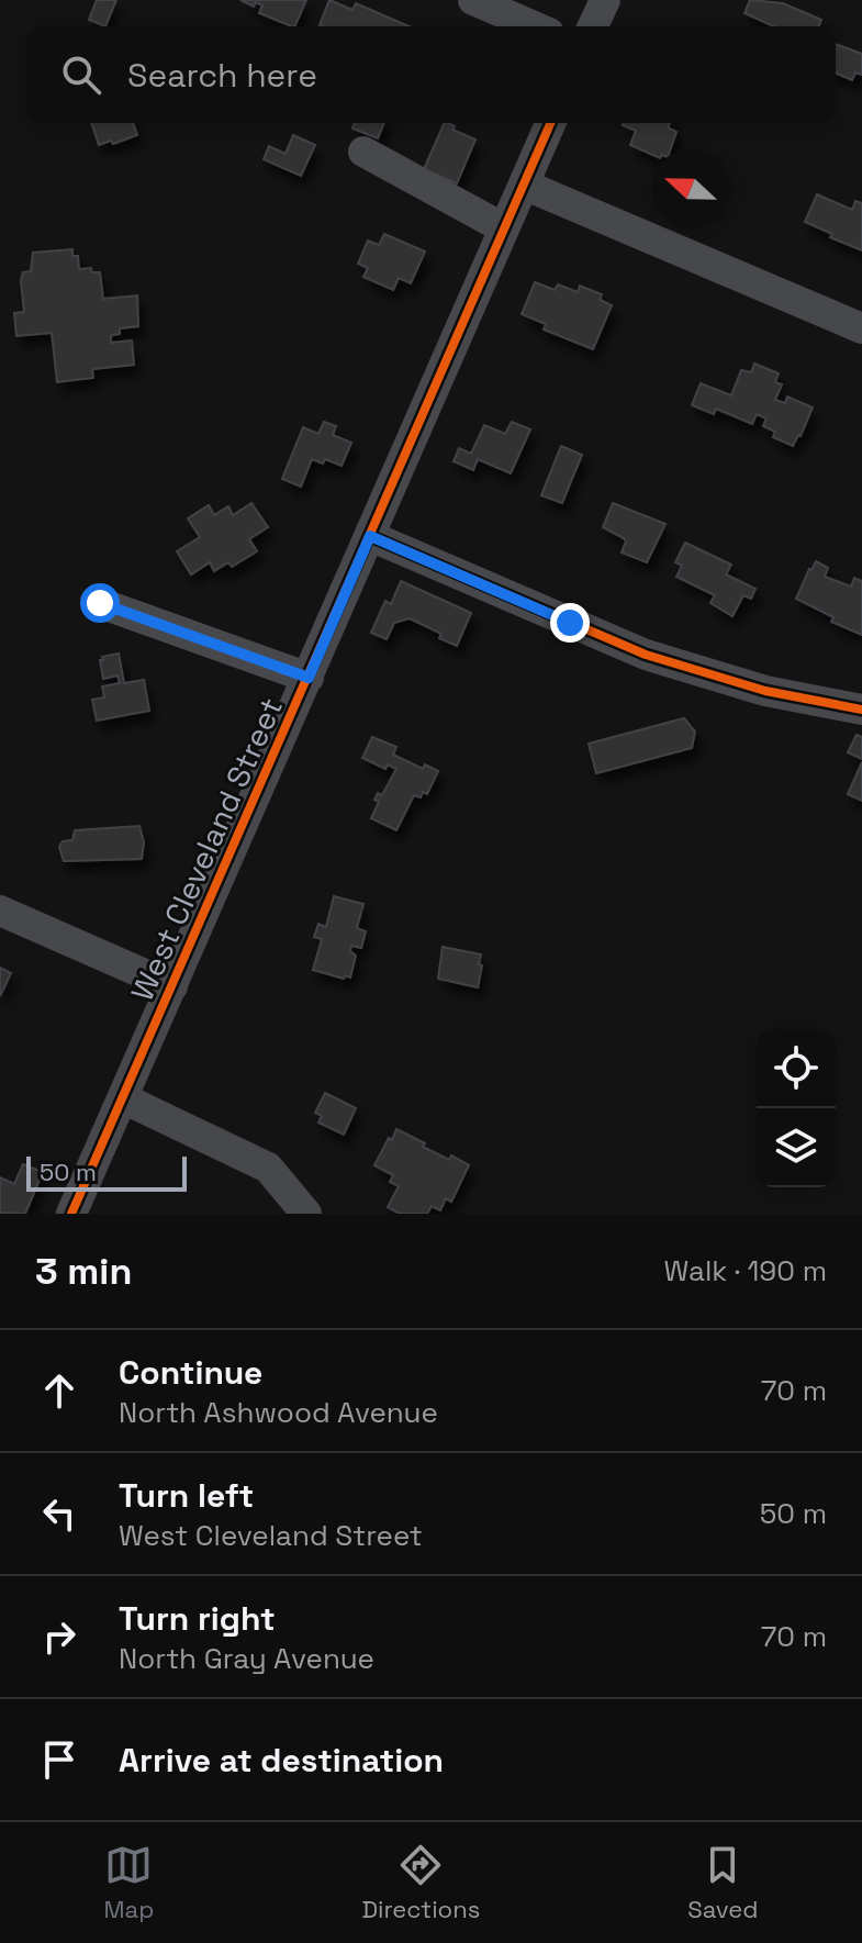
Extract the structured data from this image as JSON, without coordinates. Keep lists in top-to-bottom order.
{
  "streets": {
    "street": ["West Cleveland Street"]
  },
  "scale_bar": "50 m",
  "north": "left",
  "page": {
    "search": "Search here",
    "scale": "50 m",
    "heading": ["3 min", "Walk · 190 m"],
    "list": [
      ["Continue", "North Ashwood Avenue", "70 m"],
      ["Turn left", "West Cleveland Street", "50 m"],
      ["Turn right", "North Gray Avenue", "70 m"],
      "Arrive at destination"
    ],
    "nav": ["Map", "Directions", "Saved"]
  }
}
